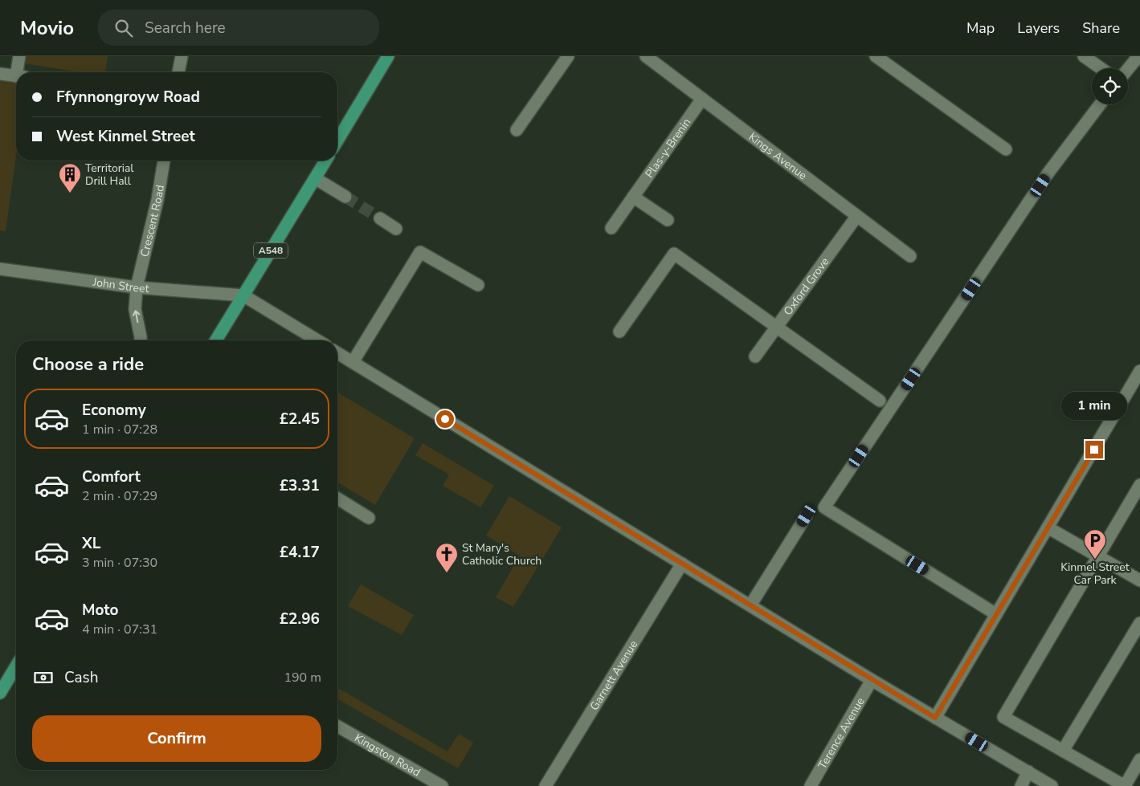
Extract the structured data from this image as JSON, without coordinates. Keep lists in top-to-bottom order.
{
  "streets": {
    "main road": ["A548"],
    "street": [
      "Plas-y-Brenin",
      "Kings Avenue",
      "Crescent Road",
      "John Street",
      "Oxford Grove",
      "Garnett Avenue",
      "Terence Avenue",
      "Kingston Road"
    ]
  },
  "crossings": [
    ["Plas-y-Brenin", "Kings Avenue"],
    ["Kings Avenue", "Oxford Grove"],
    ["Crescent Road", "John Street"],
    ["A548", "John Street"]
  ],
  "places": {
    "building": ["Territorial Drill Hall"],
    "parking": ["Kinmel Street Car Park"],
    "church": ["St Mary's Catholic Church"]
  },
  "page": {
    "header": "Movio",
    "search": "Search here",
    "nav": ["Map", "Layers", "Share"],
    "banner": ["Ffynnongroyw Road", "West Kinmel Street"],
    "heading": "Choose a ride",
    "list": [
      {
        "name": "Economy",
        "note": "1 min · 07:28",
        "value": "£2.45"
      },
      {
        "name": "Comfort",
        "note": "2 min · 07:29",
        "value": "£3.31"
      },
      {
        "name": "XL",
        "note": "3 min · 07:30",
        "value": "£4.17"
      },
      {
        "name": "Moto",
        "note": "4 min · 07:31",
        "value": "£2.96"
      }
    ],
    "bubble": "1 min",
    "pay": ["Cash", "190 m"],
    "buttons": "Confirm"
  }
}
